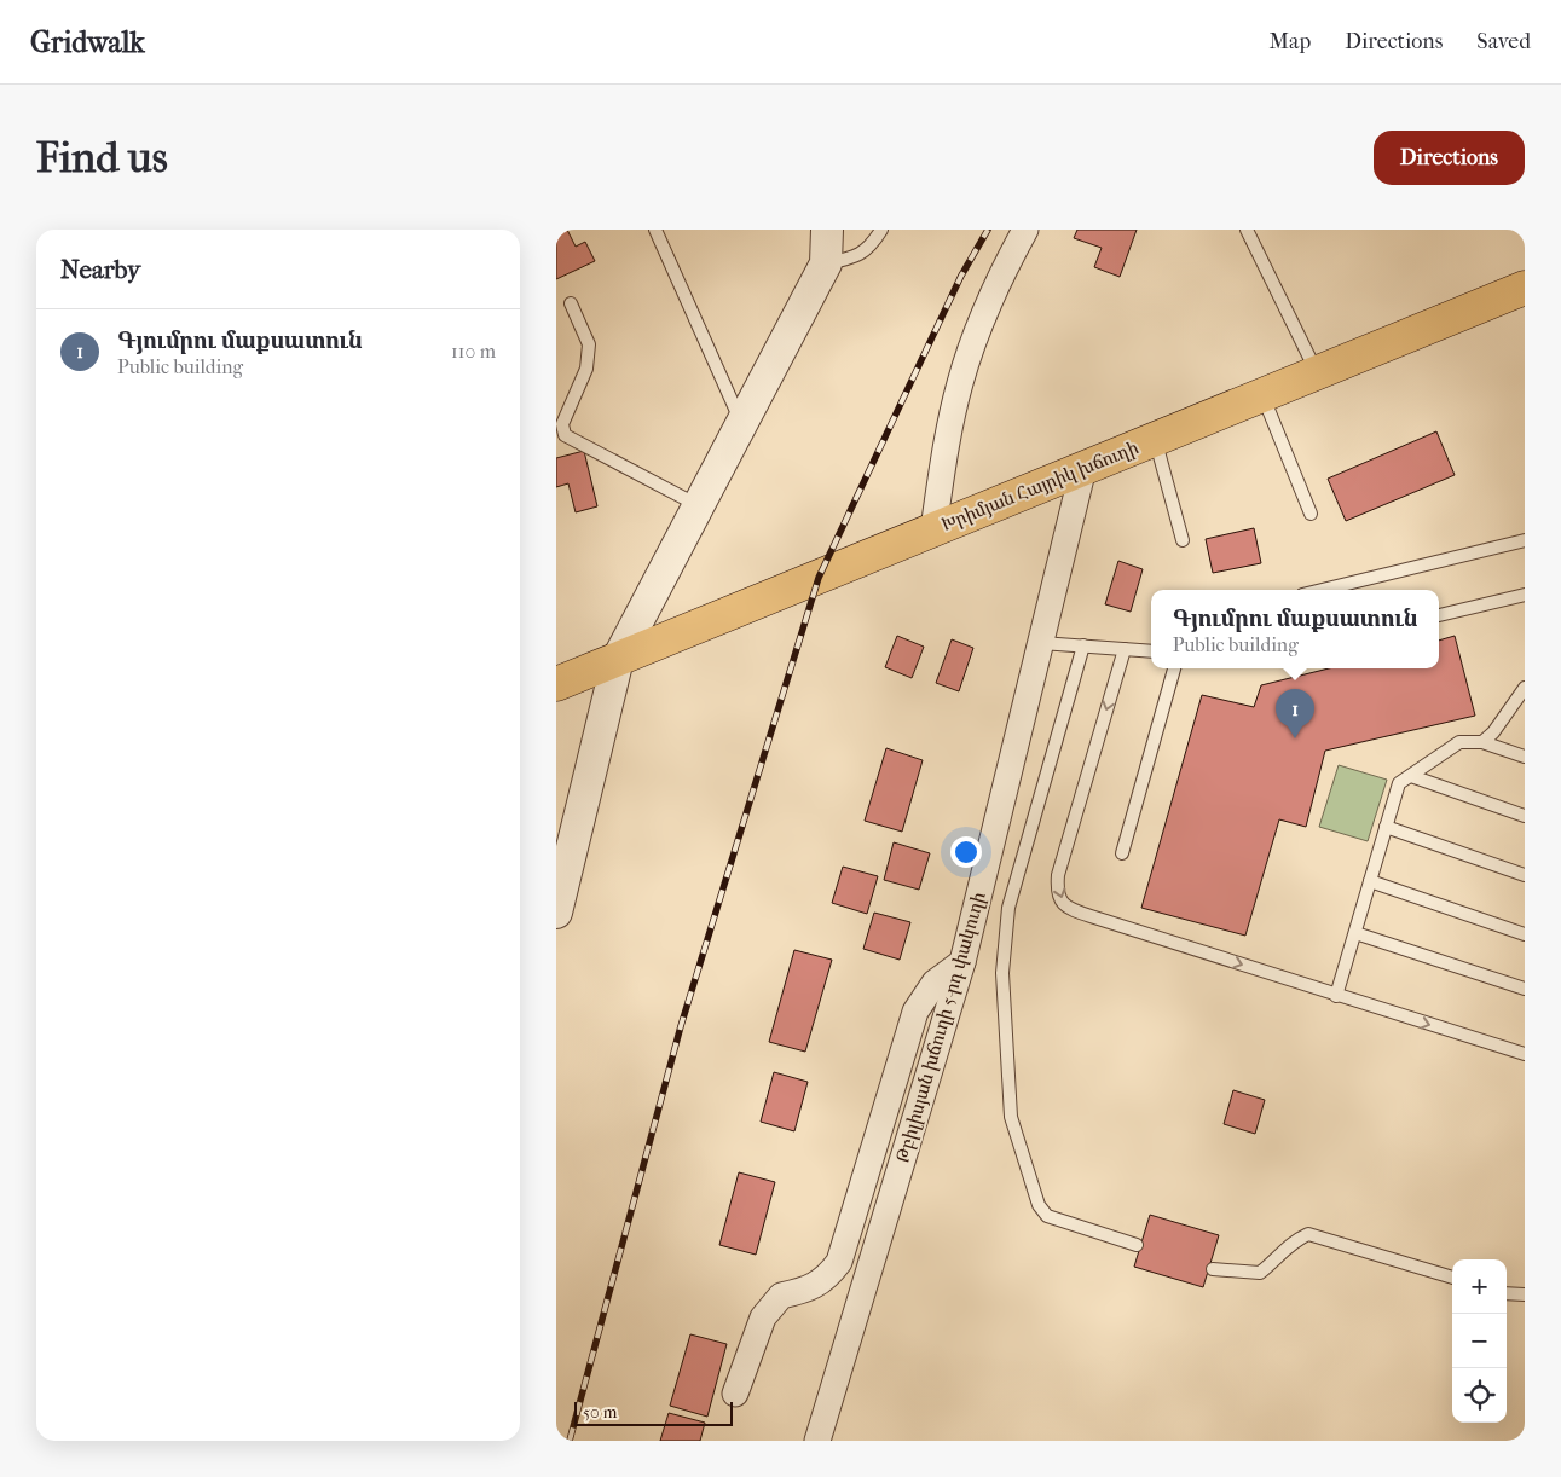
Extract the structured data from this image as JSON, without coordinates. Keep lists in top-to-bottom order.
{
  "streets": {
    "highway": ["Խրիմյան Հայրիկ խճուղի"],
    "street": ["Թբիլիսյան խճուղի 5-րդ փակուղի"]
  },
  "crossings": [
    ["Խրիմյան Հայրիկ խճուղի", "Թբիլիսյան խճուղի 5-րդ փակուղի"]
  ],
  "scale_bar": "50 m",
  "page": {
    "header": "Gridwalk",
    "nav": ["Map", "Directions", "Saved"],
    "buttons": "Directions",
    "title": "Find us",
    "heading": "Nearby",
    "list": [
      {
        "mark": "1",
        "name": "Գյումրու մաքսատուն",
        "note": "Public building",
        "value": "110 m"
      }
    ],
    "popup": ["Գյումրու մաքսատուն", "Public building"],
    "pins": "1",
    "map_buttons": ["+", "−"],
    "scale": "50 m"
  }
}
